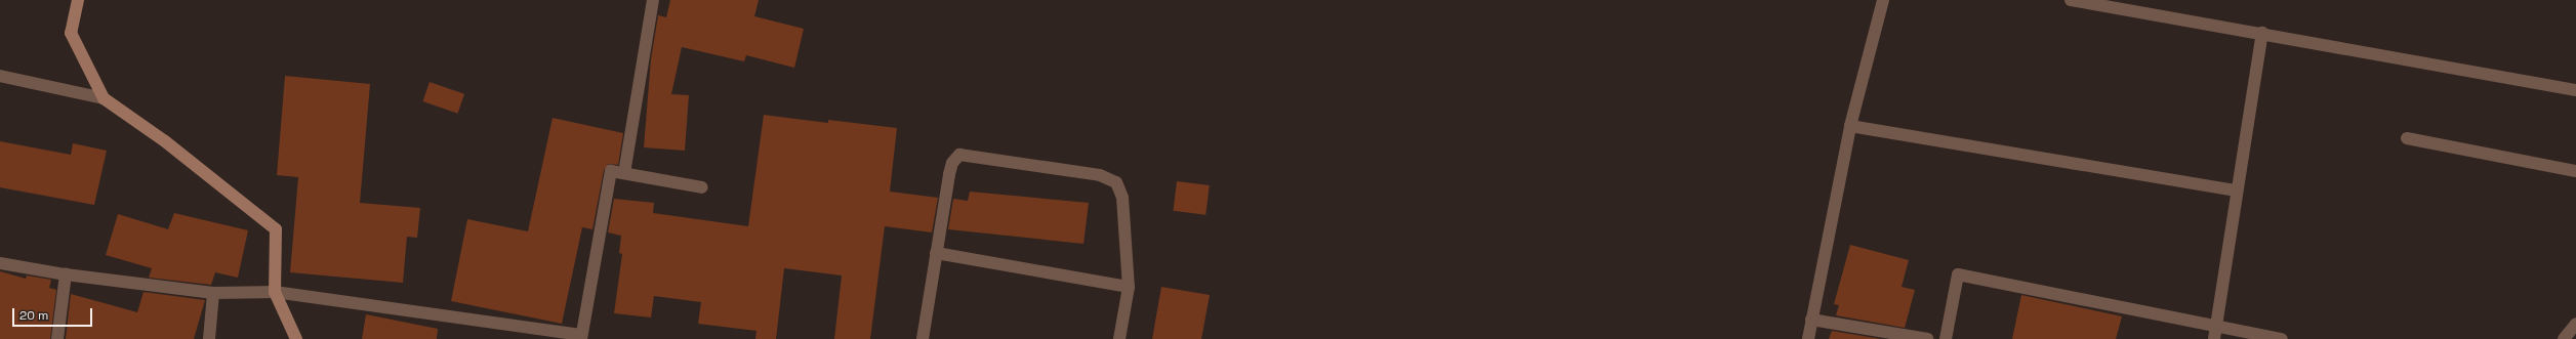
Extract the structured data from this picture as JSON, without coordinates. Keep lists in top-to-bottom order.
{
  "scale_bar": "20 m"
}
